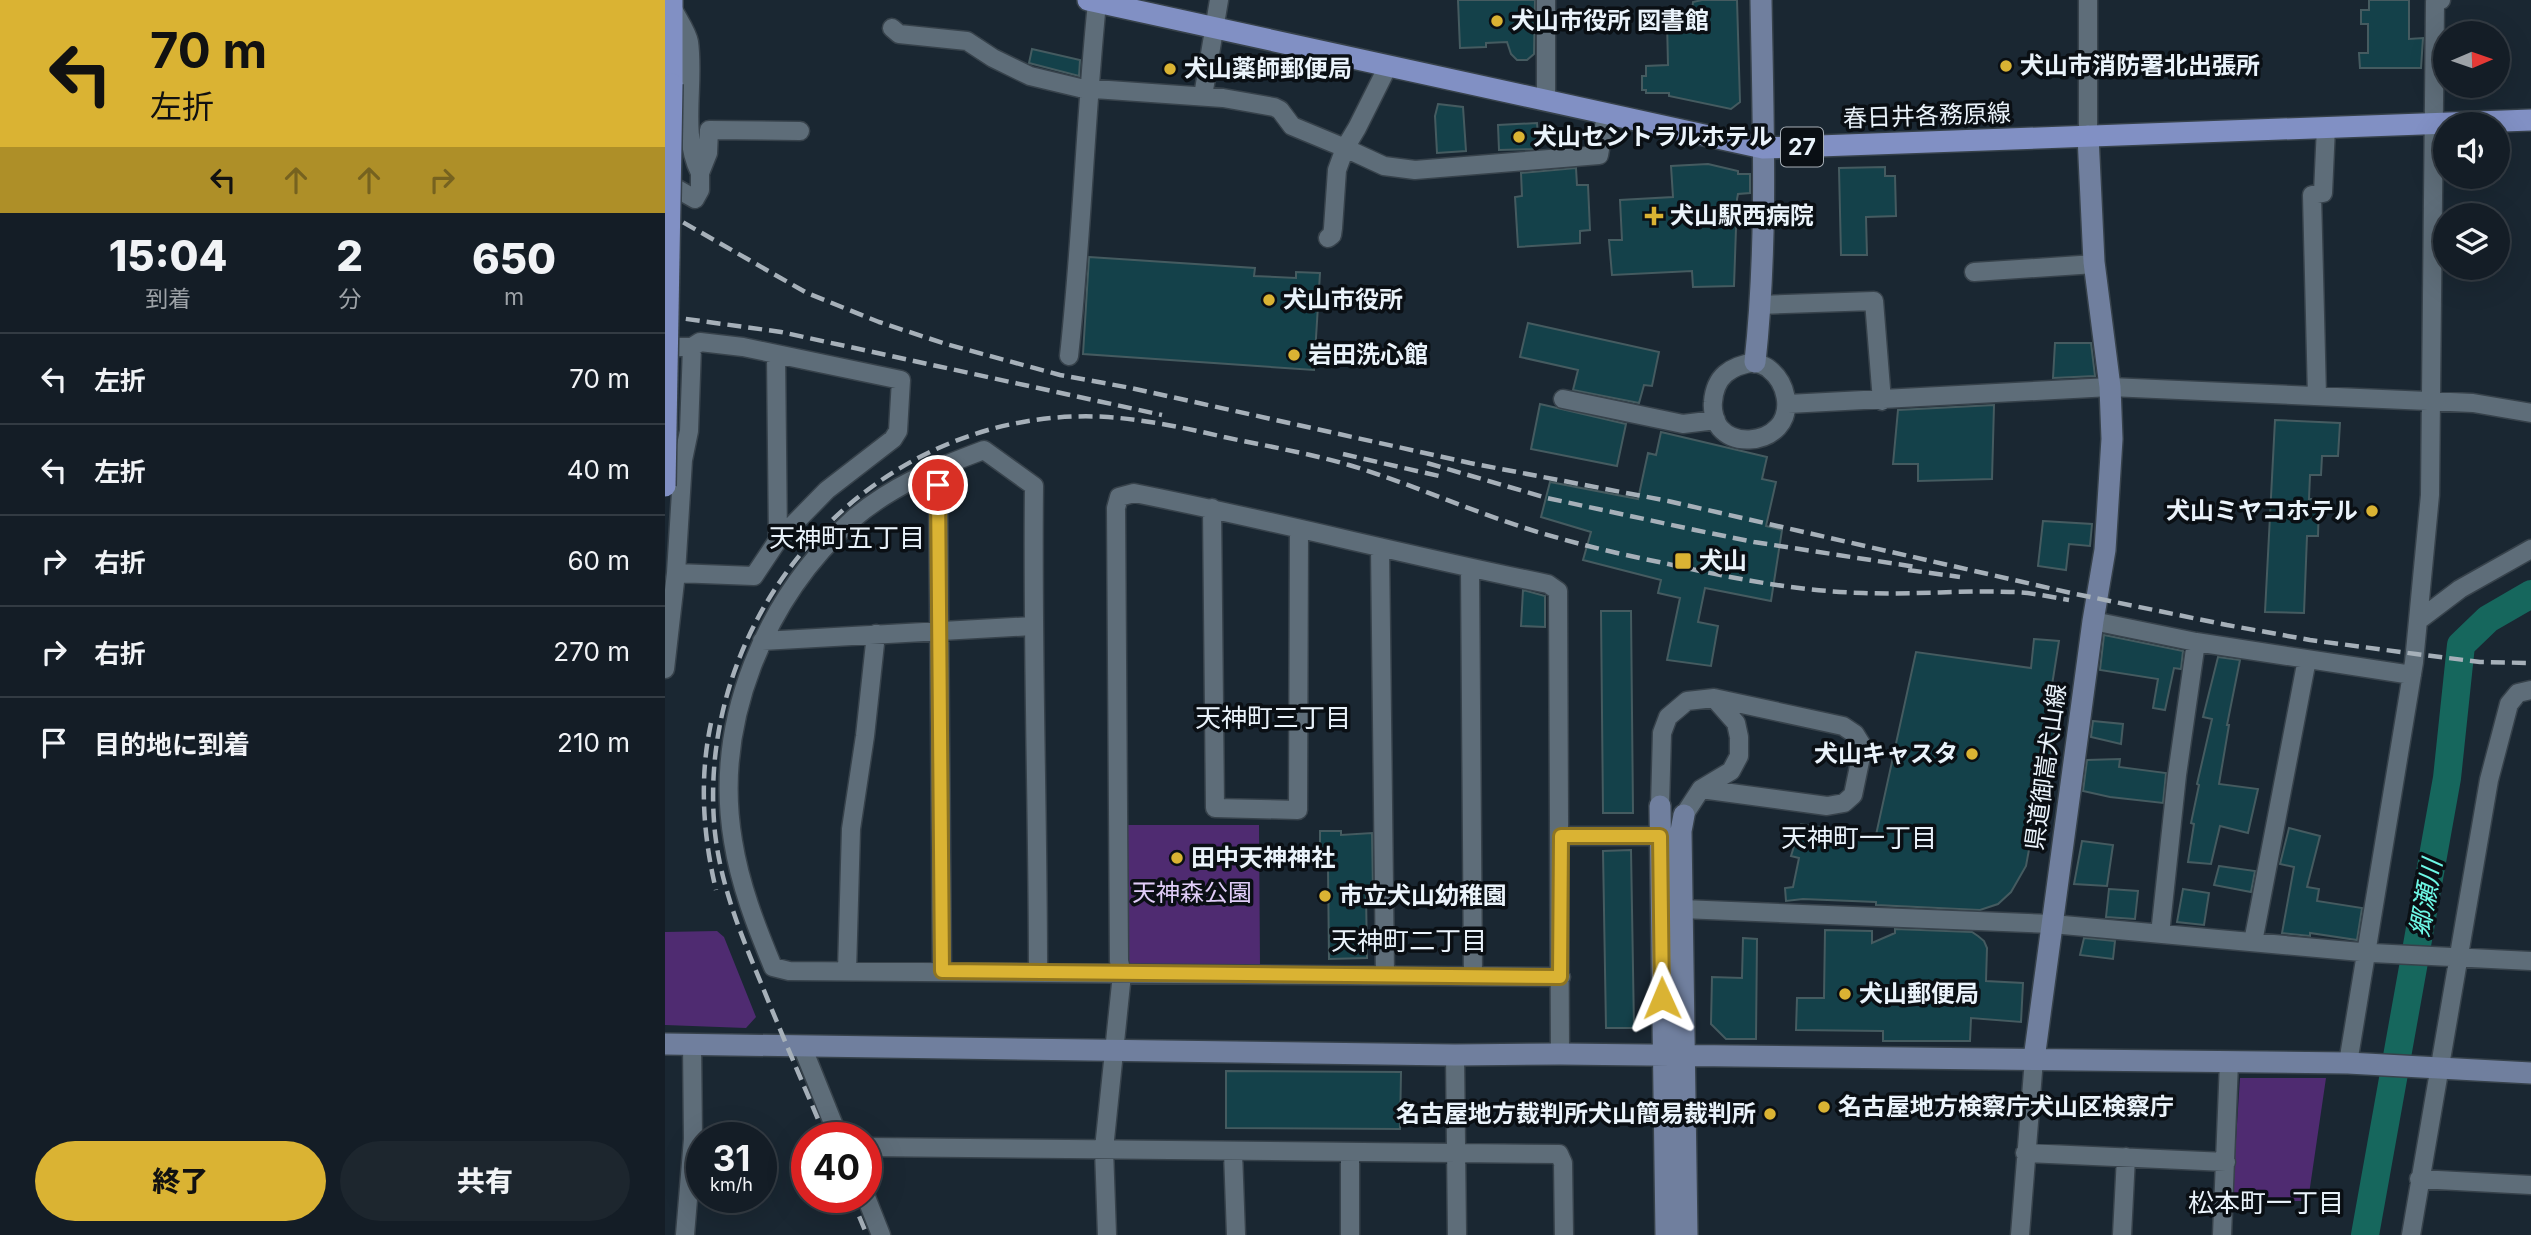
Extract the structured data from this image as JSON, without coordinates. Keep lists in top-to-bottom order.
{
  "streets": {
    "main road": ["春日井各務原線", "27", "県道御嵩犬山線"]
  },
  "crossings": [
    ["春日井各務原線", "県道御嵩犬山線"]
  ],
  "districts": [
    "天神町五丁目",
    "天神町三丁目",
    "天神町一丁目",
    "天神町二丁目",
    "松本町一丁目"
  ],
  "water": ["郷瀬川"],
  "parks": ["天神森公園"],
  "places": {
    "other": [
      "犬山市役所 図書館",
      "犬山市消防署北出張所",
      "犬山薬師郵便局",
      "犬山セントラルホテル",
      "犬山市役所",
      "岩田洗心館",
      "犬山ミヤコホテル",
      "犬山キャスタ",
      "田中天神神社",
      "市立犬山幼稚園",
      "犬山郵便局",
      "名古屋地方検察庁犬山区検察庁",
      "名古屋地方裁判所犬山簡易裁判所"
    ],
    "health": ["犬山駅西病院"],
    "transit": ["犬山"]
  },
  "north": "right",
  "page": {
    "turn": ["70 m", "左折"],
    "eta": [
      "15:04",
      "到着",
      "2",
      "分",
      "650",
      "m"
    ],
    "list": [
      {
        "name": "左折",
        "value": "70 m"
      },
      {
        "name": "左折",
        "value": "40 m"
      },
      {
        "name": "右折",
        "value": "60 m"
      },
      {
        "name": "右折",
        "value": "270 m"
      },
      {
        "name": "目的地に到着",
        "value": "210 m"
      }
    ],
    "speed": "31 km/h",
    "limit": "40",
    "buttons": ["終了", "共有"]
  }
}
